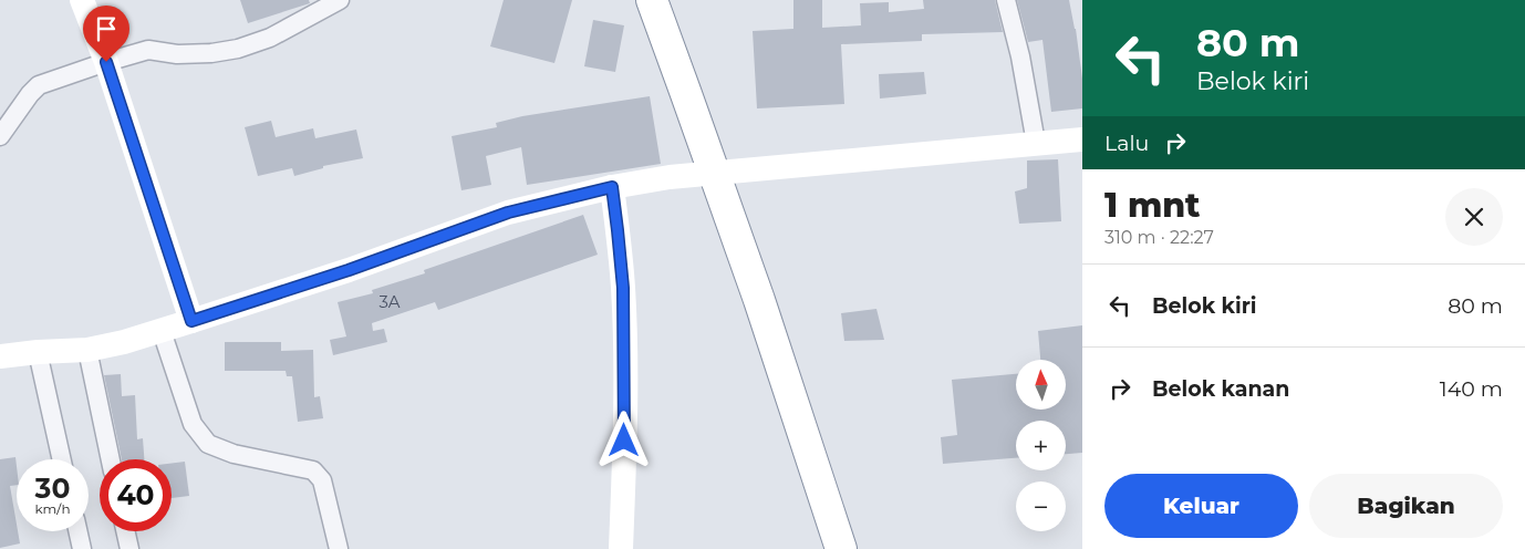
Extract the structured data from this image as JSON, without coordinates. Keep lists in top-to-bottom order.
{
  "house_numbers": ["3A"],
  "north": "top",
  "page": {
    "turn": ["80 m", "Belok kiri"],
    "then": "Lalu",
    "heading": ["1 mnt", "310 m · 22:27"],
    "list": [
      {
        "name": "Belok kiri",
        "value": "80 m"
      },
      {
        "name": "Belok kanan",
        "value": "140 m"
      }
    ],
    "map_buttons": ["+", "−"],
    "speed": "30 km/h",
    "limit": "40",
    "buttons": ["Keluar", "Bagikan"]
  }
}
